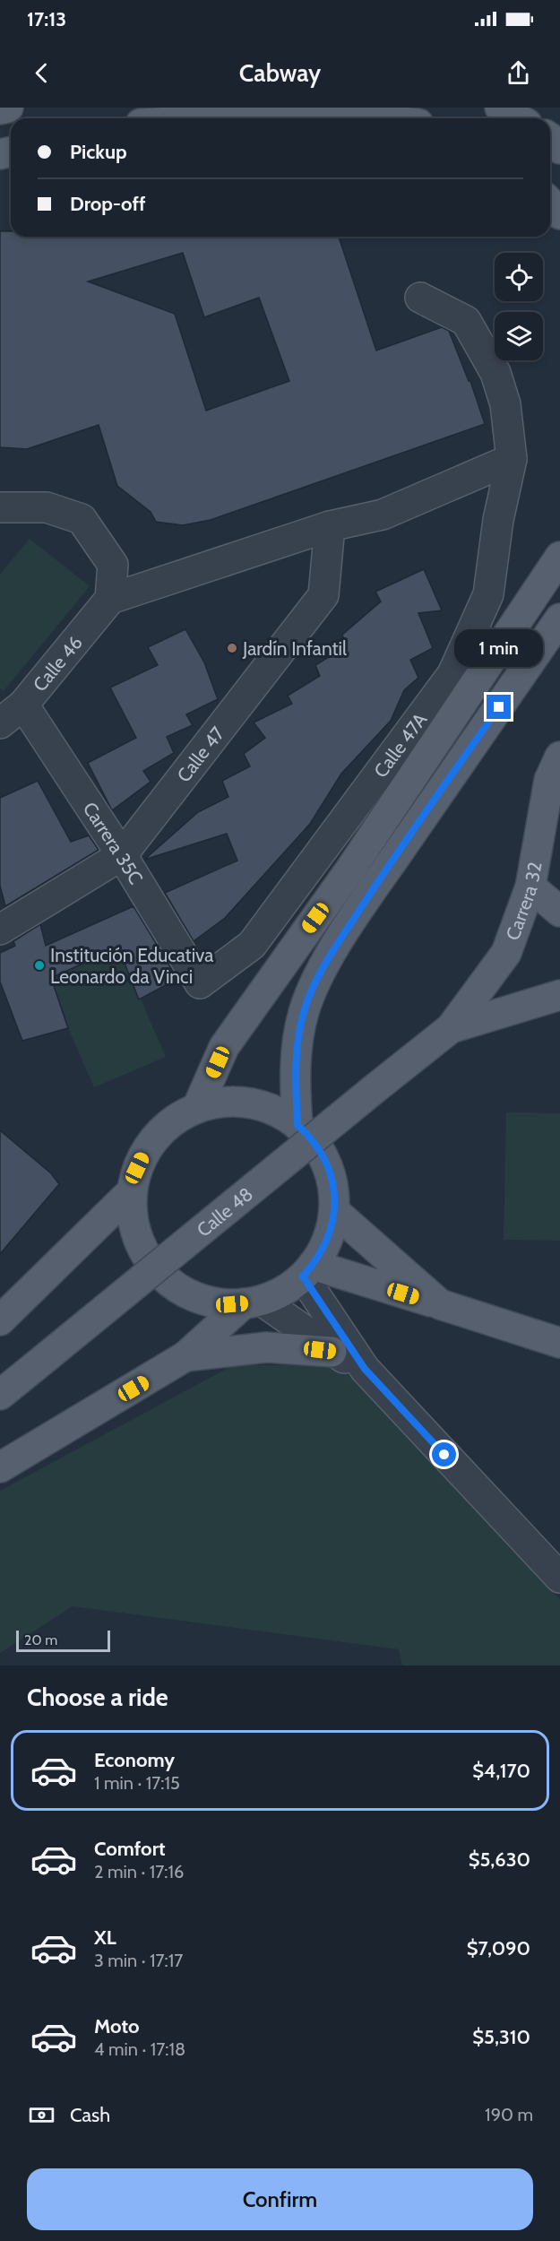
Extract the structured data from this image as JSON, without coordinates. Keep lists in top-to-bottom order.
{
  "streets": {
    "main road": ["Carrera 32", "Calle 48"],
    "street": [
      "Calle 46",
      "Calle 47A",
      "Calle 47",
      "Carrera 35C"
    ]
  },
  "crossings": [
    ["Calle 46", "Carrera 35C"],
    ["Calle 47A", "Carrera 35C"],
    ["Calle 47", "Carrera 35C"],
    ["Carrera 32", "Calle 48"]
  ],
  "places": ["Jardín Infantil", "Institución Educativa Leonardo da Vinci"],
  "scale_bar": "20 m",
  "page": {
    "status": "17:13",
    "header": "Cabway",
    "banner": ["Pickup", "Drop-off"],
    "bubble": "1 min",
    "scale": "20 m",
    "heading": "Choose a ride",
    "list": [
      {
        "name": "Economy",
        "note": "1 min · 17:15",
        "value": "$4,170"
      },
      {
        "name": "Comfort",
        "note": "2 min · 17:16",
        "value": "$5,630"
      },
      {
        "name": "XL",
        "note": "3 min · 17:17",
        "value": "$7,090"
      },
      {
        "name": "Moto",
        "note": "4 min · 17:18",
        "value": "$5,310"
      }
    ],
    "pay": ["Cash", "190 m"],
    "buttons": "Confirm"
  }
}
